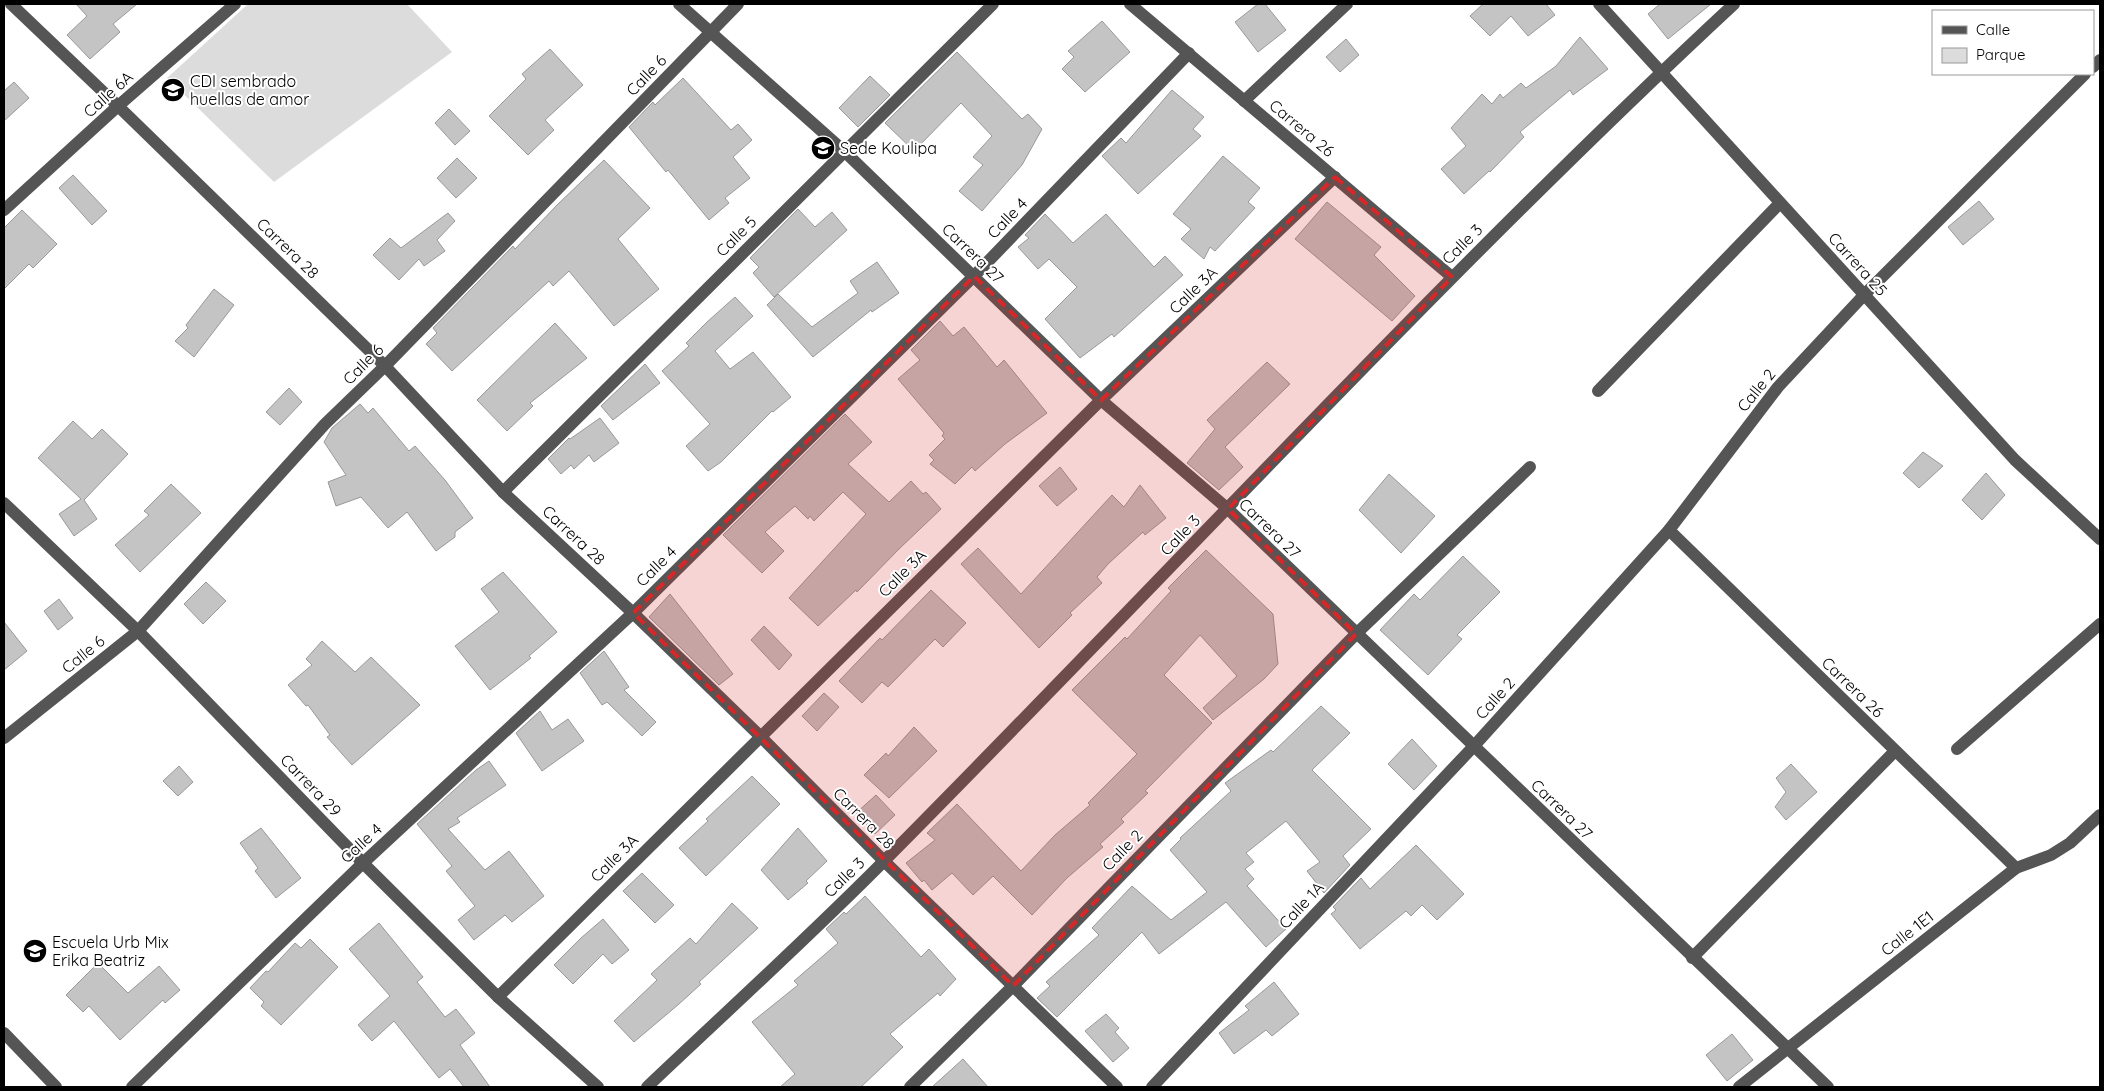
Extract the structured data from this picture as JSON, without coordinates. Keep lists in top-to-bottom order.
{
  "streets": {
    "street": [
      "Calle 6",
      "Calle 6A",
      "Carrera 26",
      "Calle 4",
      "Calle 5",
      "Calle 3",
      "Carrera 28",
      "Carrera 27",
      "Carrera 25",
      "Calle 3A",
      "Calle 2",
      "Carrera 29",
      "Calle 1A",
      "Calle 1E1"
    ]
  },
  "crossings": [
    ["Calle 6", "Carrera 28"],
    ["Calle 6", "Carrera 27"],
    ["Calle 6", "Carrera 29"],
    ["Calle 6A", "Carrera 28"],
    ["Carrera 26", "Calle 4"],
    ["Carrera 26", "Calle 3"],
    ["Carrera 26", "Calle 3A"],
    ["Carrera 26", "Calle 2"],
    ["Carrera 26", "Calle 1E1"],
    ["Calle 4", "Carrera 28"],
    ["Calle 4", "Carrera 27"],
    ["Calle 4", "Carrera 29"],
    ["Calle 5", "Carrera 28"],
    ["Calle 5", "Carrera 27"],
    ["Calle 3", "Carrera 28"],
    ["Calle 3", "Carrera 27"],
    ["Calle 3", "Carrera 25"],
    ["Carrera 28", "Calle 3A"],
    ["Carrera 28", "Calle 2"],
    ["Carrera 27", "Calle 3A"],
    ["Carrera 27", "Calle 2"],
    ["Carrera 27", "Calle 1A"],
    ["Carrera 27", "Calle 1E1"],
    ["Carrera 25", "Calle 2"],
    ["Calle 3A", "Carrera 29"],
    ["Calle 2", "Calle 1A"]
  ],
  "places": {
    "school or university": ["CDI sembrado huellas de amor", "Sede Koulipa", "Escuela Urb Mix Erika Beatriz"]
  },
  "legend": ["Calle", "Parque"]
}
